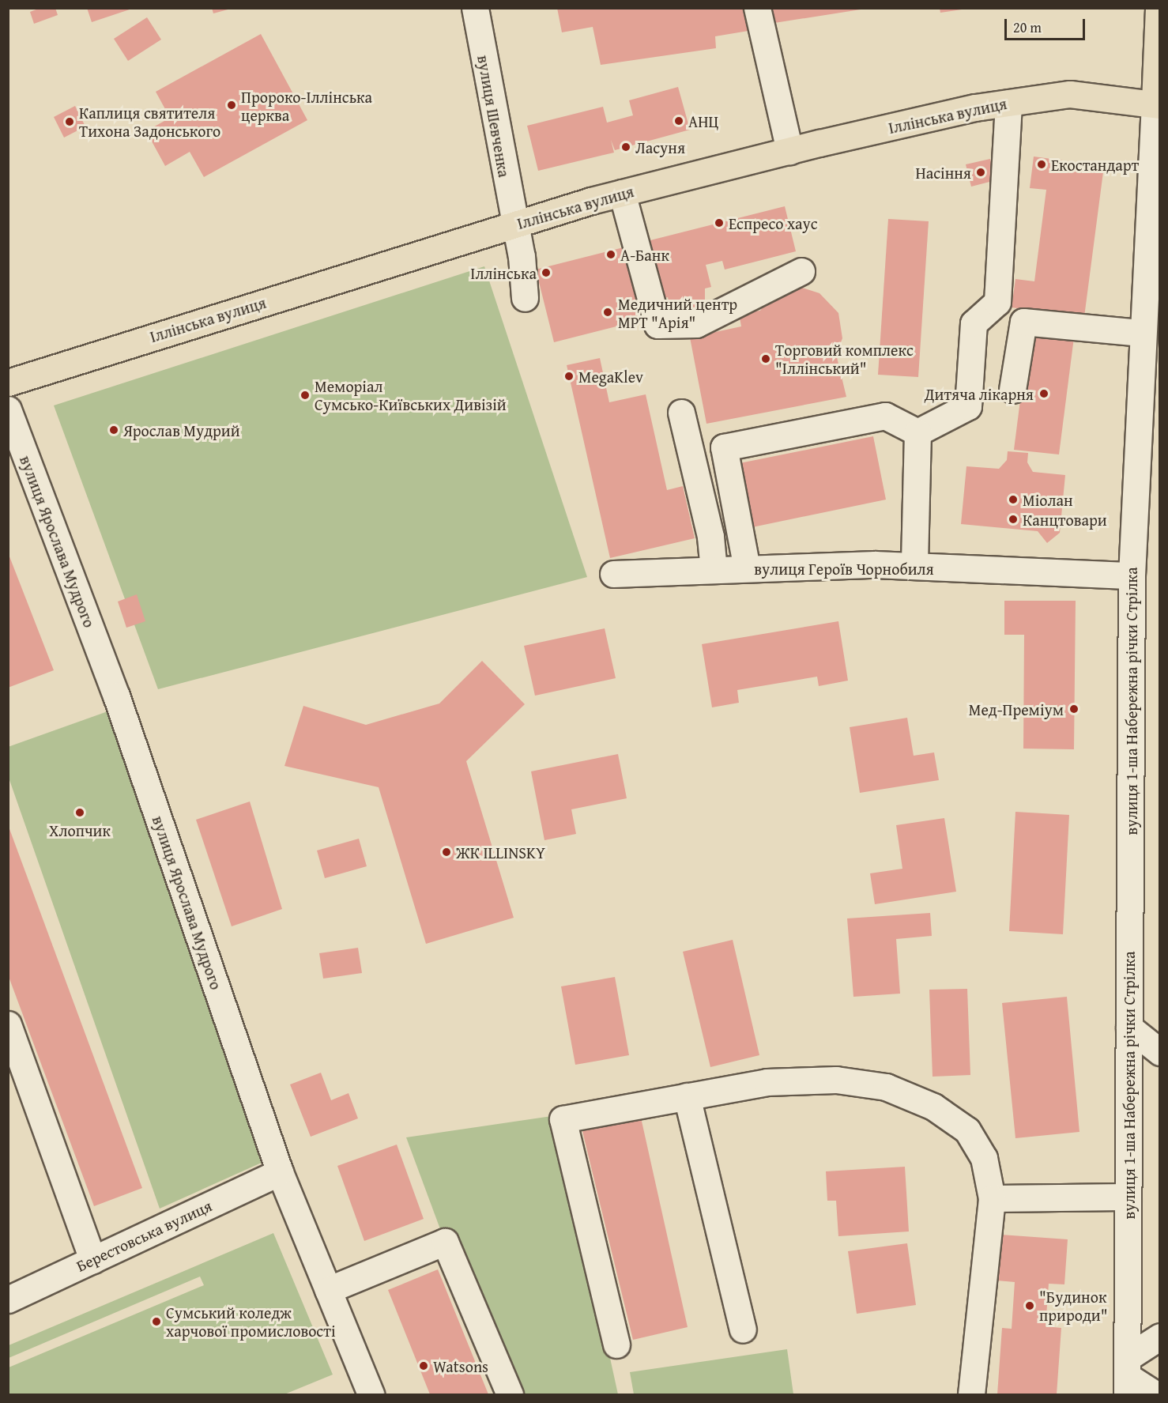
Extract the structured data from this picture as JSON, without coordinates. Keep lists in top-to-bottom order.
{
  "streets": {
    "main road": ["Іллінська вулиця", "вулиця 1-ша Набережна річки Стрілка"],
    "street": [
      "вулиця Шевченка",
      "вулиця Ярослава Мудрого",
      "вулиця Героїв Чорнобиля",
      "Берестовська вулиця"
    ]
  },
  "crossings": [
    ["Іллінська вулиця", "вулиця Шевченка"],
    ["Іллінська вулиця", "вулиця 1-ша Набережна річки Стрілка"],
    ["вулиця Ярослава Мудрого", "Берестовська вулиця"],
    ["вулиця Героїв Чорнобиля", "вулиця 1-ша Набережна річки Стрілка"]
  ],
  "places": [
    "Пророко-Іллінська церква",
    "АНЦ",
    "Каплиця святителя Тихона Задонського",
    "Ласуня",
    "Екостандарт",
    "Насіння",
    "Еспресо хаус",
    "А-Банк",
    "Іллінська",
    "Медичний центр МРТ \"Арія\"",
    "Торговий комплекс \"Іллінський\"",
    "MegaKlev",
    "Дитяча лікарня",
    "Меморіал Сумсько-Київських Дивізій",
    "Ярослав Мудрий",
    "Міолан",
    "Канцтовари",
    "Мед-Преміум",
    "Хлопчик",
    "ЖК ILLINSKY",
    "\"Будинок природи\"",
    "Сумський коледж харчової промисловості",
    "Watsons"
  ],
  "scale_bar": "20 m"
}
